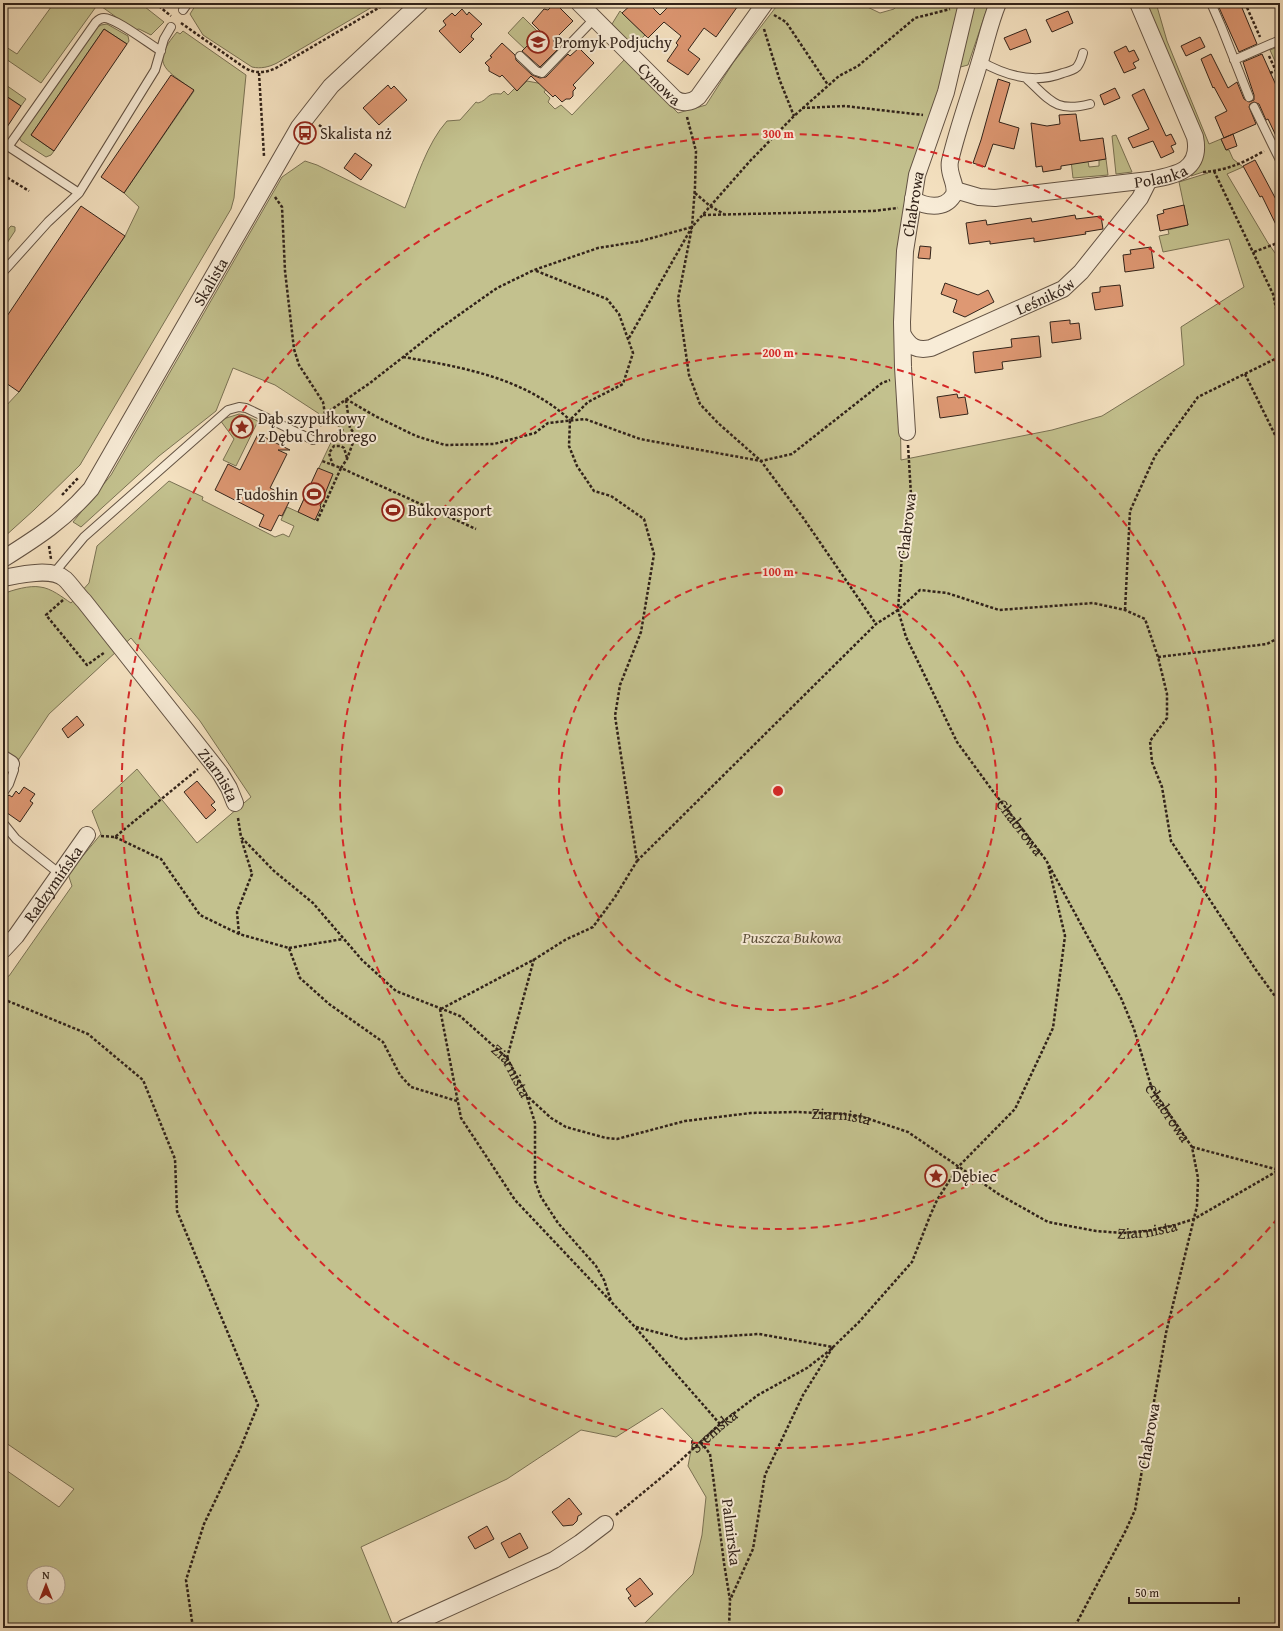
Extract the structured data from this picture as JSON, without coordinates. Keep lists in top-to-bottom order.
{
  "streets": {
    "street": [
      "Cynowa",
      "Polanka",
      "Chabrowa",
      "Skalista",
      "Leśników",
      "Ziarnista",
      "Radzymińska"
    ],
    "path": ["Śremska", "Palmirska"]
  },
  "crossings": [
    ["Polanka", "Leśników"],
    ["Chabrowa", "Leśników"],
    ["Chabrowa", "Ziarnista"],
    ["Chabrowa", "Śremska"],
    ["Ziarnista", "Śremska"],
    ["Śremska", "Palmirska"]
  ],
  "parks": ["Puszcza Bukowa"],
  "places": {
    "school or university": ["Promyk Podjuchy"],
    "bus stop": ["Skalista nż"],
    "place": ["Dąb szypułkowy z Dębu Chrobrego", "Dębiec"],
    "sports": ["Fudoshin", "Bukovasport"]
  },
  "scale_bar": "50 m",
  "north": "top",
  "rings": ["300 m", "200 m", "100 m"]
}
